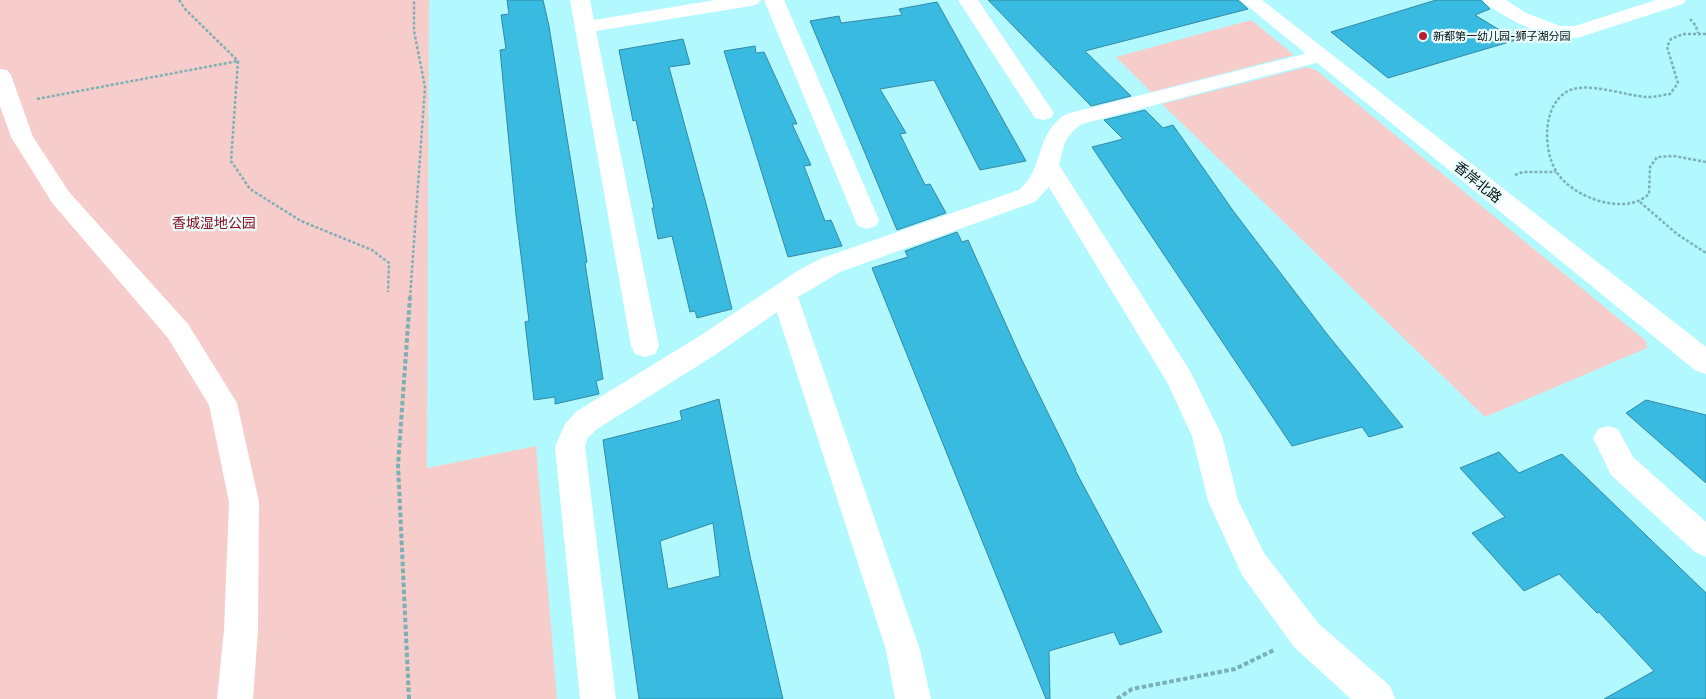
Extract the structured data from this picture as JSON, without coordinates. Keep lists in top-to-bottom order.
{
  "streets": {
    "street": ["香岸北路"]
  },
  "parks": ["香城湿地公园"],
  "places": ["新都第一幼儿园-狮子湖分园"]
}
